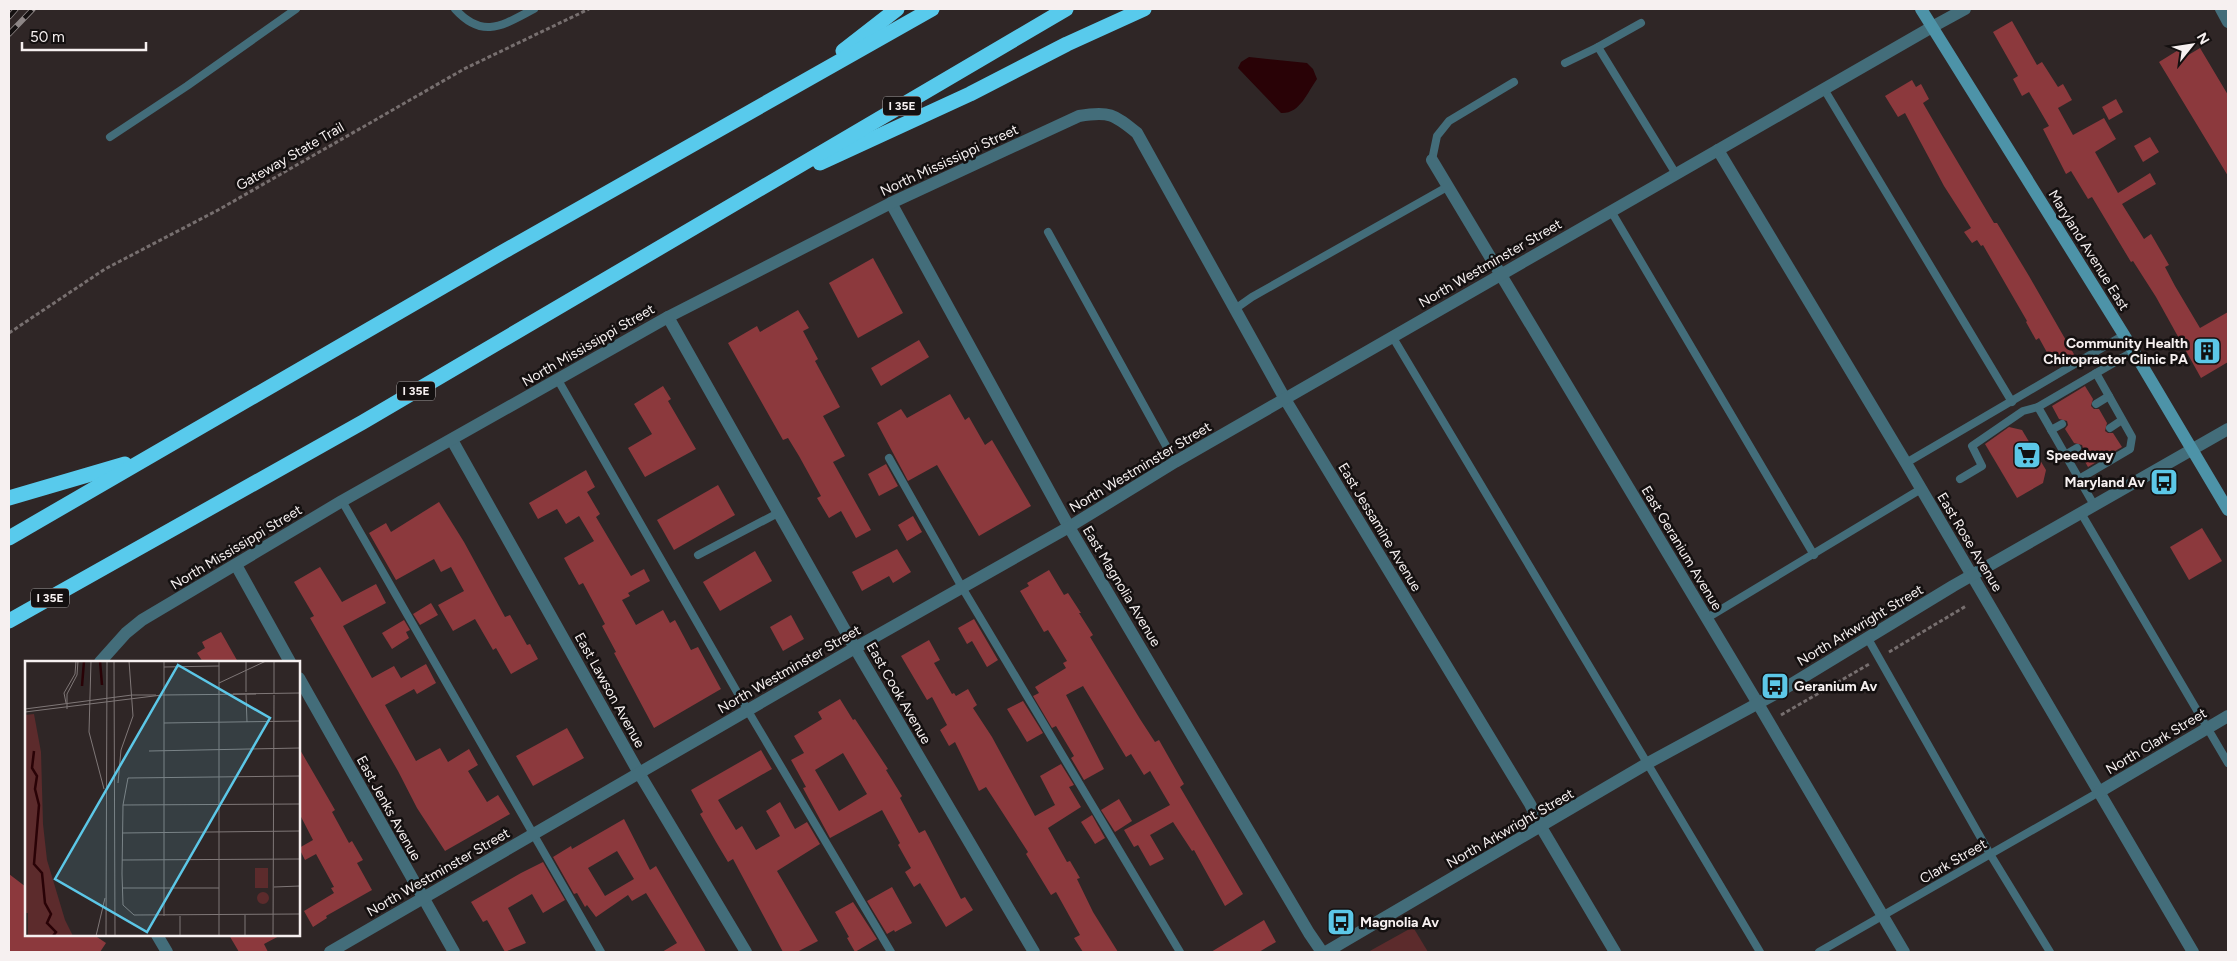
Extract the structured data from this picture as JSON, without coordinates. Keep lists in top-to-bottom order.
{
  "streets": {
    "highway": ["I 35E"],
    "main road": ["Maryland Avenue East"],
    "street": [
      "North Mississippi Street",
      "North Westminster Street",
      "East Jessamine Avenue",
      "East Rose Avenue",
      "East Geranium Avenue",
      "East Magnolia Avenue",
      "North Arkwright Street",
      "East Lawson Avenue",
      "East Cook Avenue",
      "North Clark Street",
      "East Jenks Avenue"
    ],
    "lane": ["Clark Street"],
    "path": ["Gateway State Trail"]
  },
  "crossings": [
    ["North Mississippi Street", "East Jessamine Avenue"],
    ["North Mississippi Street", "East Magnolia Avenue"],
    ["North Mississippi Street", "East Lawson Avenue"],
    ["North Mississippi Street", "East Cook Avenue"],
    ["Maryland Avenue East", "North Westminster Street"],
    ["Maryland Avenue East", "North Arkwright Street"],
    ["North Westminster Street", "East Jessamine Avenue"],
    ["North Westminster Street", "East Rose Avenue"],
    ["North Westminster Street", "East Geranium Avenue"],
    ["North Westminster Street", "East Magnolia Avenue"],
    ["North Westminster Street", "East Lawson Avenue"],
    ["North Westminster Street", "East Cook Avenue"],
    ["North Westminster Street", "East Jenks Avenue"],
    ["East Jessamine Avenue", "North Arkwright Street"],
    ["East Rose Avenue", "North Arkwright Street"],
    ["East Rose Avenue", "North Clark Street"],
    ["East Rose Avenue", "Clark Street"],
    ["East Geranium Avenue", "North Arkwright Street"],
    ["East Geranium Avenue", "Clark Street"],
    ["East Magnolia Avenue", "North Arkwright Street"],
    ["North Clark Street", "Clark Street"]
  ],
  "places": {
    "building": ["Community Health Chiropractor Clinic PA"],
    "supermarket": ["Speedway"],
    "bus stop": ["Maryland Av", "Geranium Av", "Magnolia Av"]
  },
  "scale_bar": "50 m",
  "north": "top right"
}
